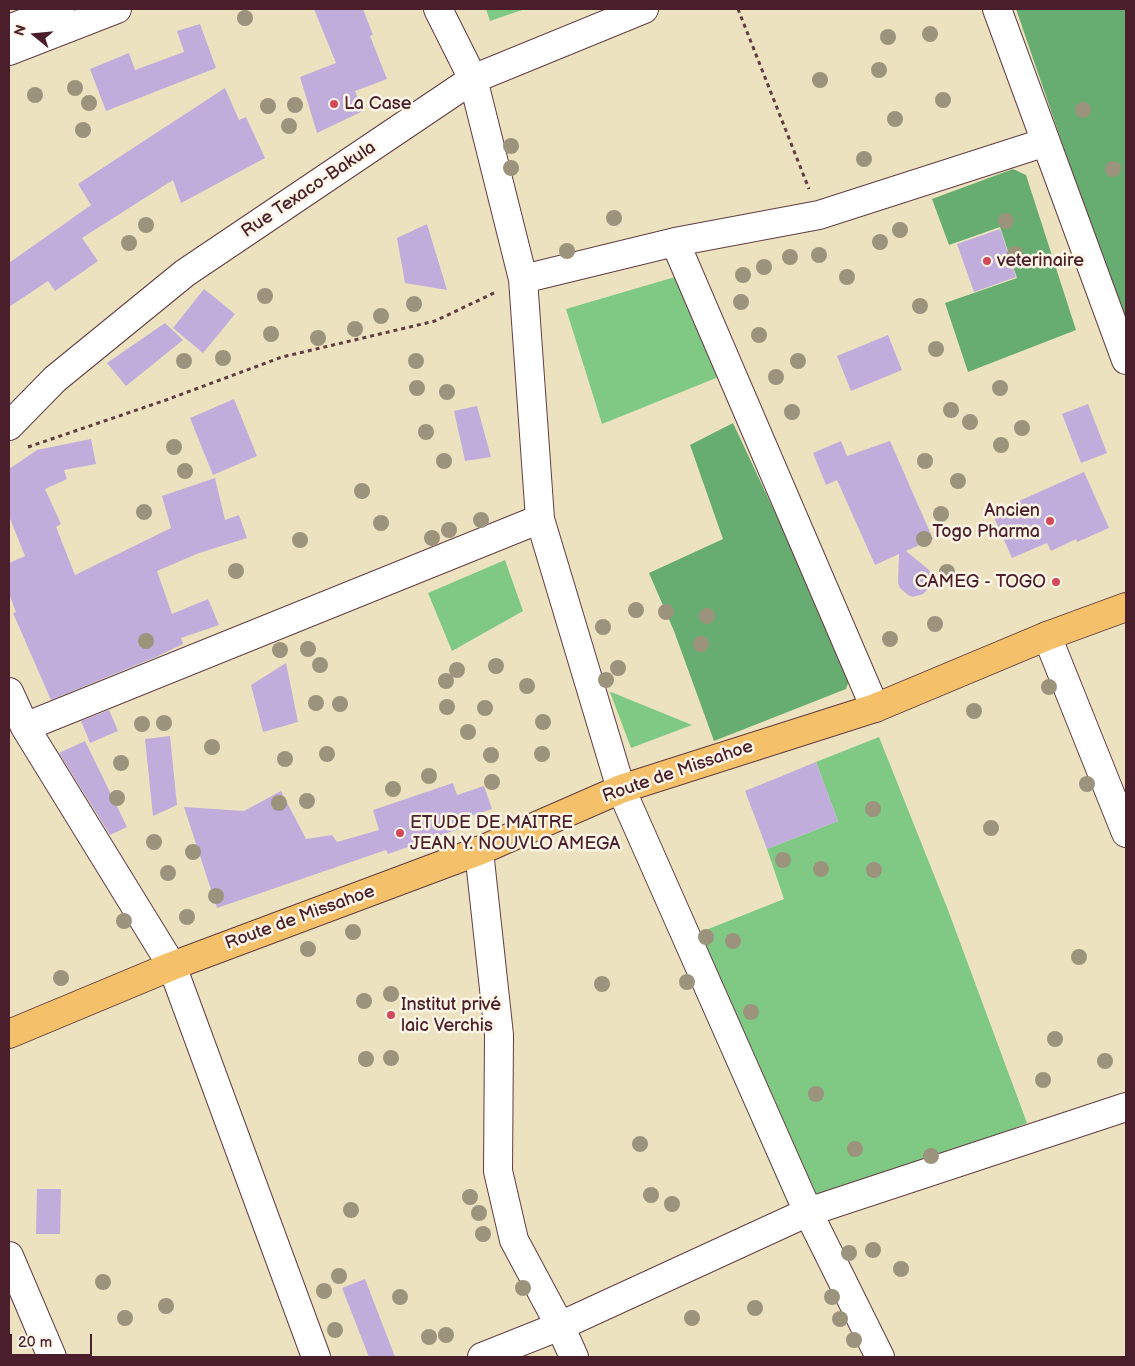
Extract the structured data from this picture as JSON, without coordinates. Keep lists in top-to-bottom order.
{
  "streets": {
    "main road": ["Route de Missahoe"],
    "street": ["Rue Texaco-Bakula"]
  },
  "places": [
    "La Case",
    "veterinaire",
    "Ancien Togo Pharma",
    "CAMEG - TOGO",
    "ETUDE DE MAITRE JEAN Y. NOUVLO AMEGA",
    "Institut privé laic Verchis"
  ],
  "scale_bar": "20 m",
  "north": "left"
}
